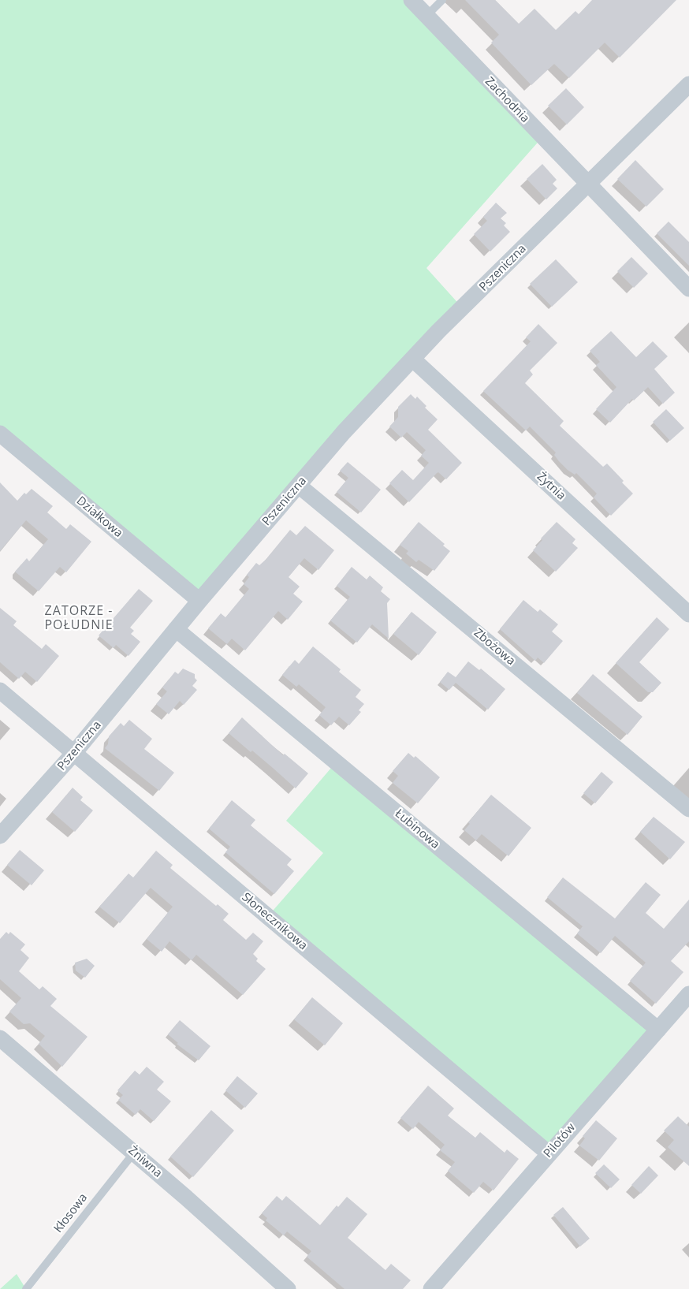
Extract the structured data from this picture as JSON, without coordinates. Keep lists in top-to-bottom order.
{
  "streets": {
    "street": [
      "Zachodnia",
      "Pszeniczna",
      "Żytnia",
      "Działkowa",
      "Zbożowa",
      "Łubinowa",
      "Słonecznikowa",
      "Pilotów",
      "Żniwna"
    ],
    "lane": ["Kłosowa"]
  },
  "crossings": [
    ["Zachodnia", "Pszeniczna"],
    ["Pszeniczna", "Żytnia"],
    ["Pszeniczna", "Działkowa"],
    ["Pszeniczna", "Zbożowa"],
    ["Pszeniczna", "Łubinowa"],
    ["Pszeniczna", "Słonecznikowa"],
    ["Łubinowa", "Pilotów"],
    ["Słonecznikowa", "Pilotów"],
    ["Żniwna", "Kłosowa"]
  ],
  "districts": ["ZATORZE - POŁUDNIE"]
}
